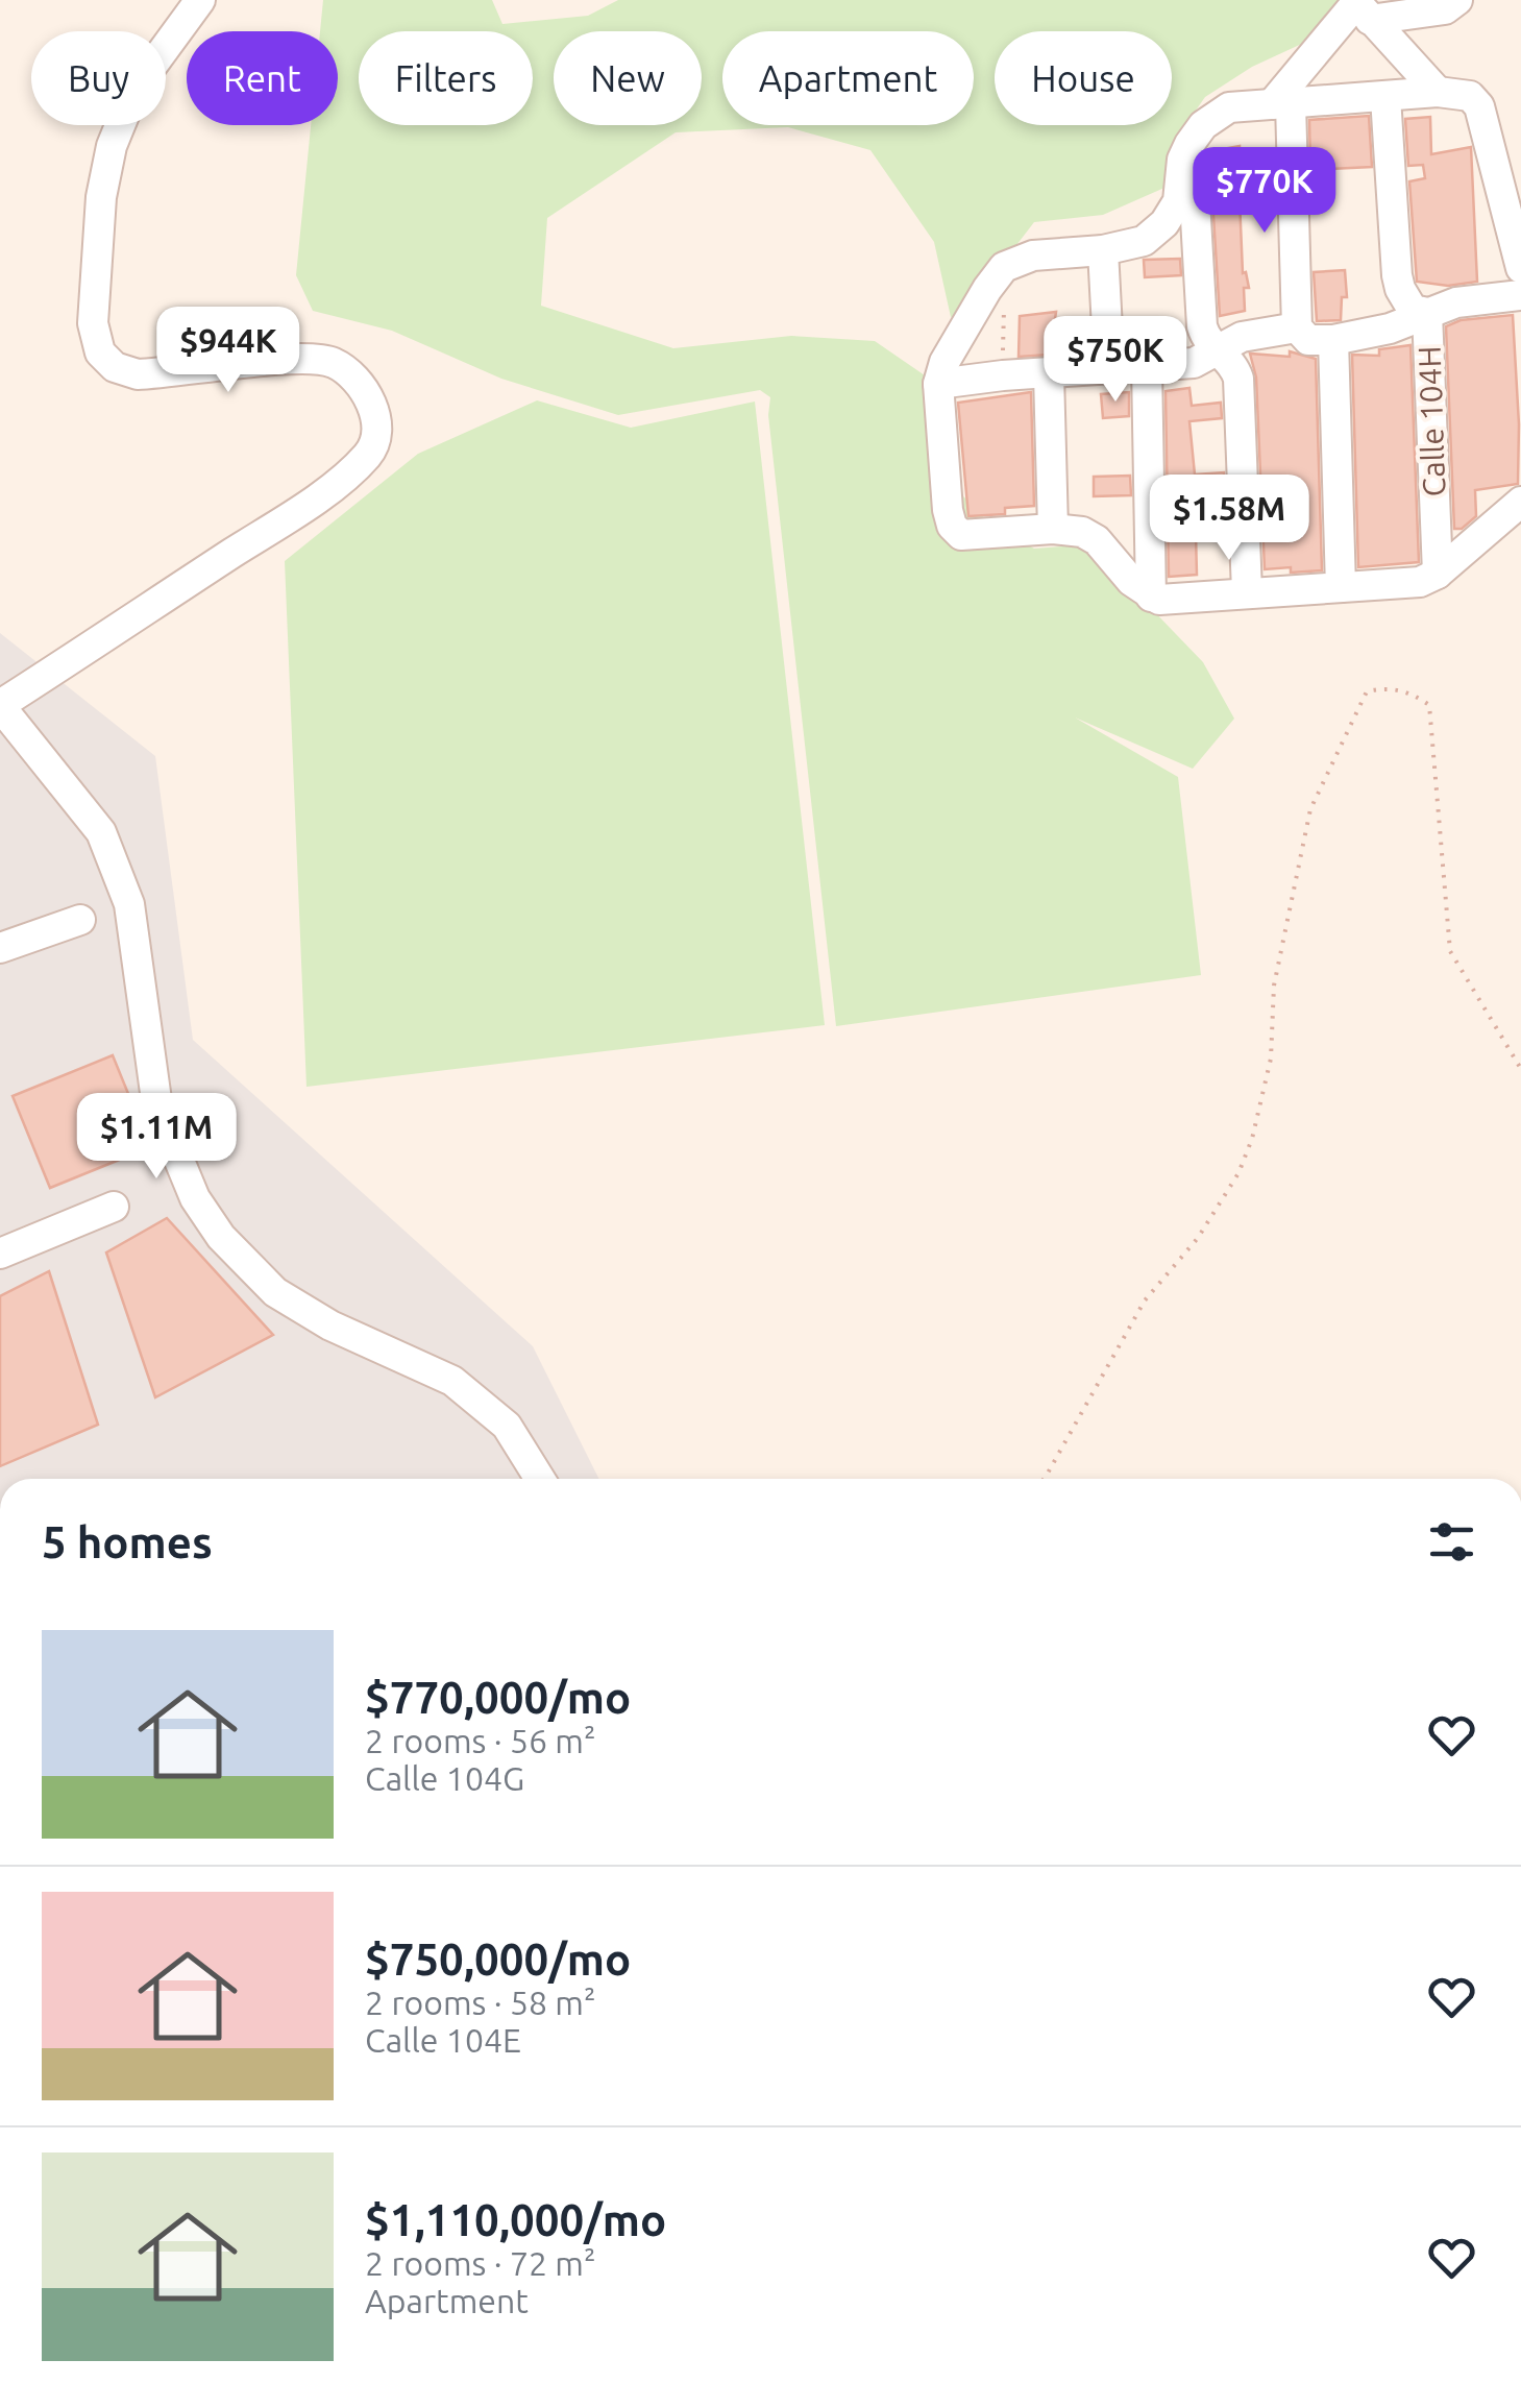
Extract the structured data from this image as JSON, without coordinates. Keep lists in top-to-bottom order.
{
  "streets": {
    "street": ["Calle 104H"]
  },
  "page": {
    "chip": [
      "Buy",
      "Rent",
      "Filters",
      "New",
      "Apartment",
      "House"
    ],
    "price": [
      "$770K",
      "$944K",
      "$750K",
      "$1.58M",
      "$1.11M"
    ],
    "heading": "5 homes",
    "list": [
      {
        "name": "$770,000/mo",
        "note": "2 rooms · 56 m² · Calle 104G"
      },
      {
        "name": "$750,000/mo",
        "note": "2 rooms · 58 m² · Calle 104E"
      },
      {
        "name": "$1,110,000/mo",
        "note": "2 rooms · 72 m² · Apartment"
      }
    ]
  }
}
